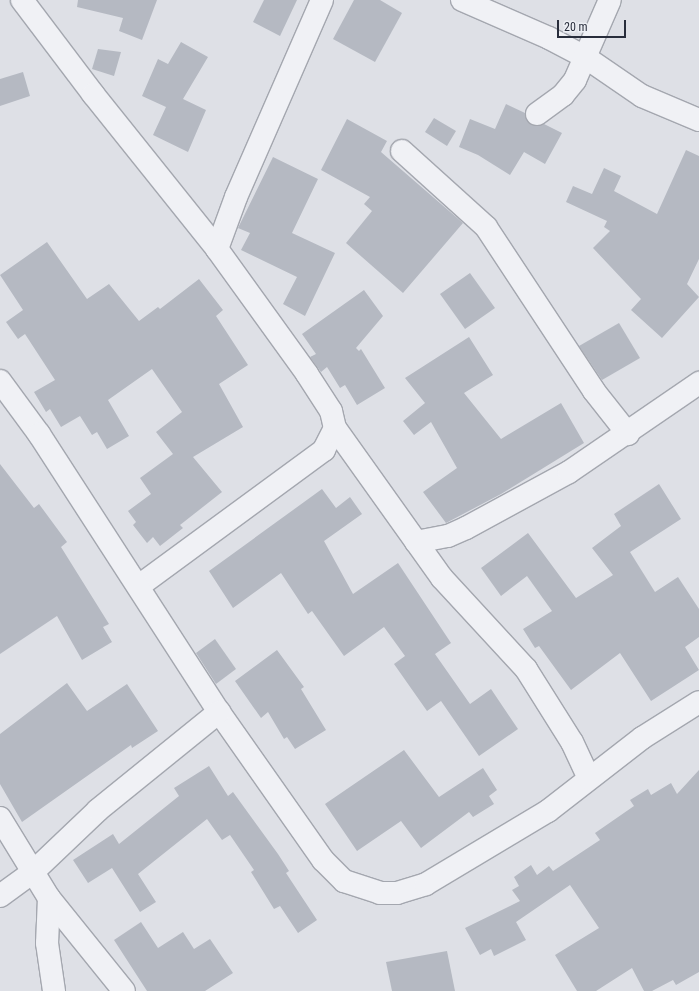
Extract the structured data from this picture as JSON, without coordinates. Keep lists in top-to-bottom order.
{
  "scale_bar": "20 m"
}
